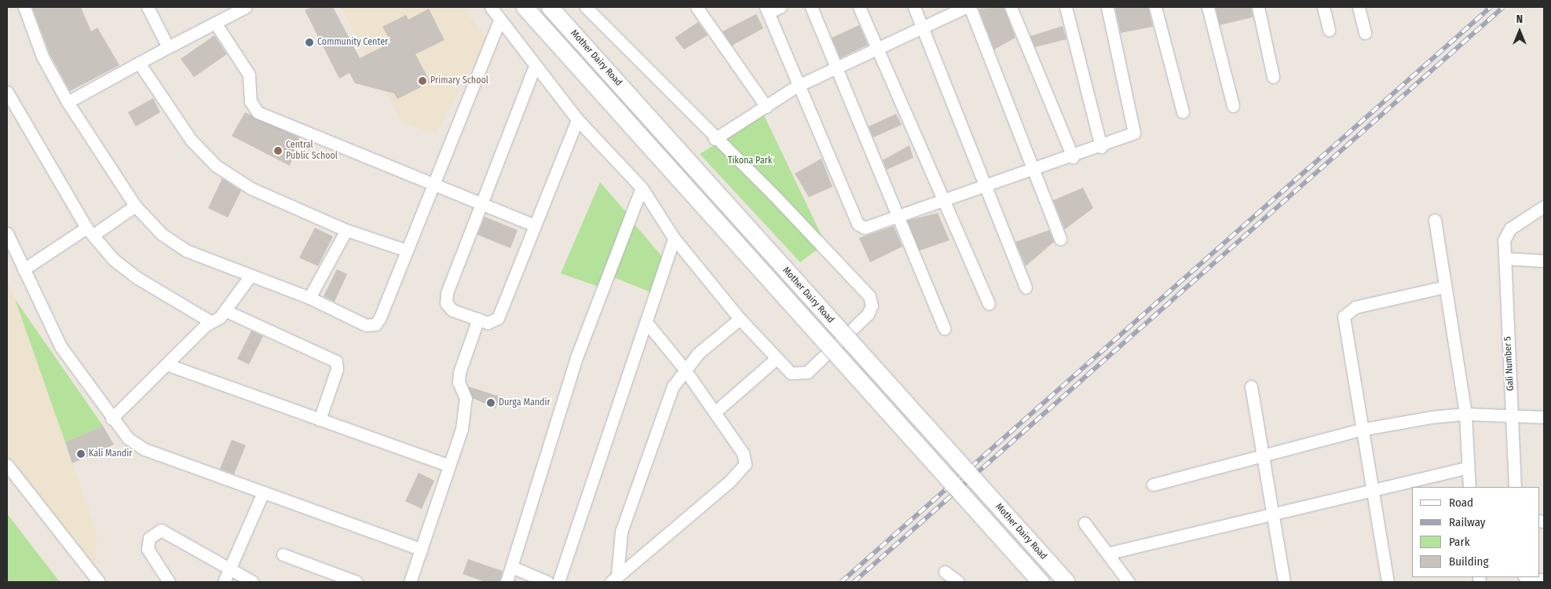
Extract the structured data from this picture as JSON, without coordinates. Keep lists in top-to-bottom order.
{
  "streets": {
    "main road": ["Mother Dairy Road"],
    "street": ["Gali Number 5"]
  },
  "parks": ["Tikona Park"],
  "places": [
    "Community Center",
    "Primary School",
    "Central Public School",
    "Durga Mandir",
    "Kali Mandir"
  ],
  "legend": [
    "Road",
    "Railway",
    "Park",
    "Building"
  ],
  "north": "top"
}
